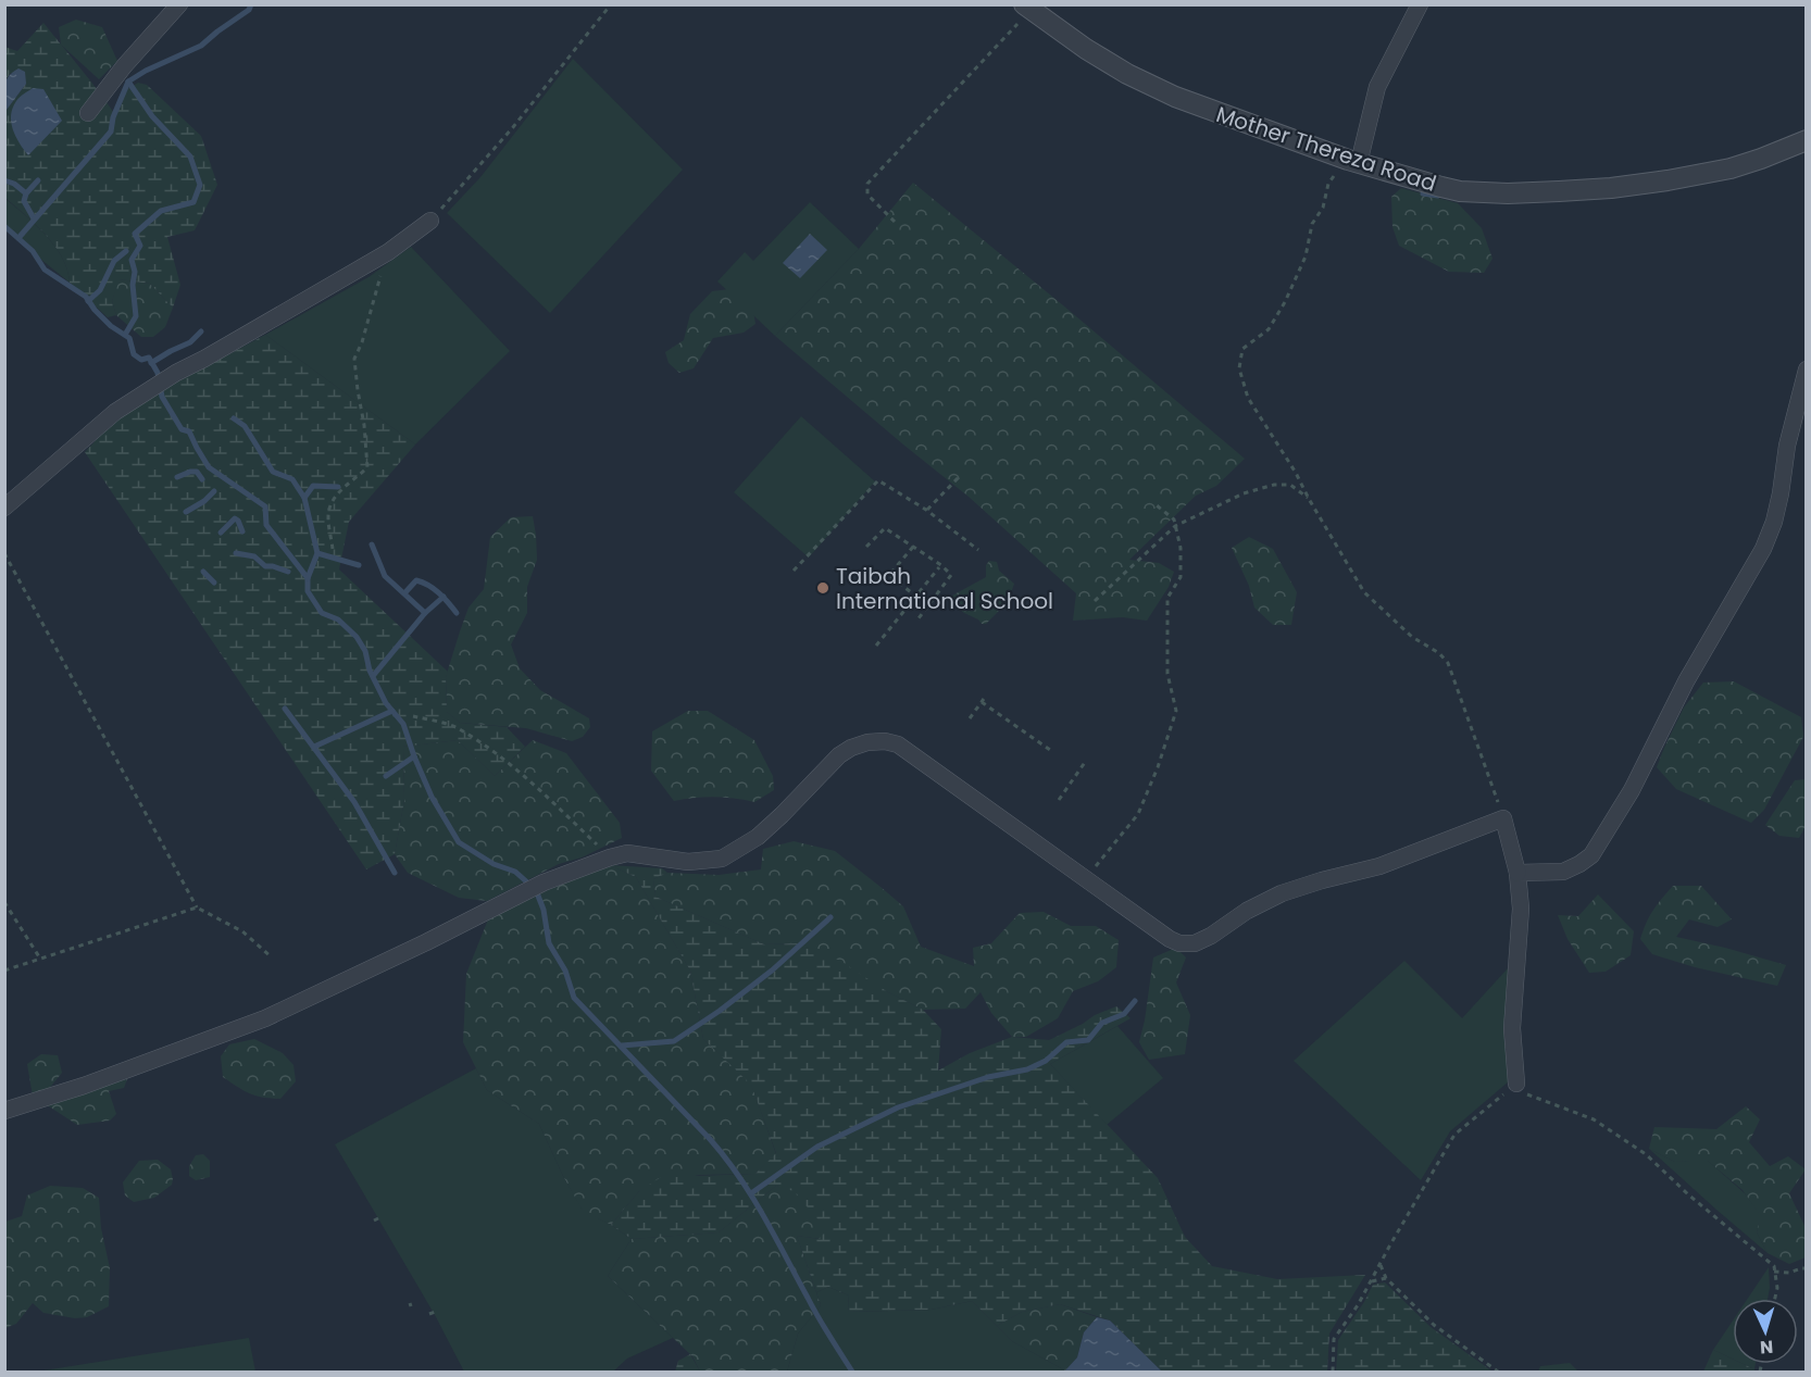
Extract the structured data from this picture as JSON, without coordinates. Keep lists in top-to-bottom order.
{
  "streets": {
    "street": ["Mother Thereza Road"]
  },
  "places": ["Taibah International School"],
  "north": "bottom"
}
